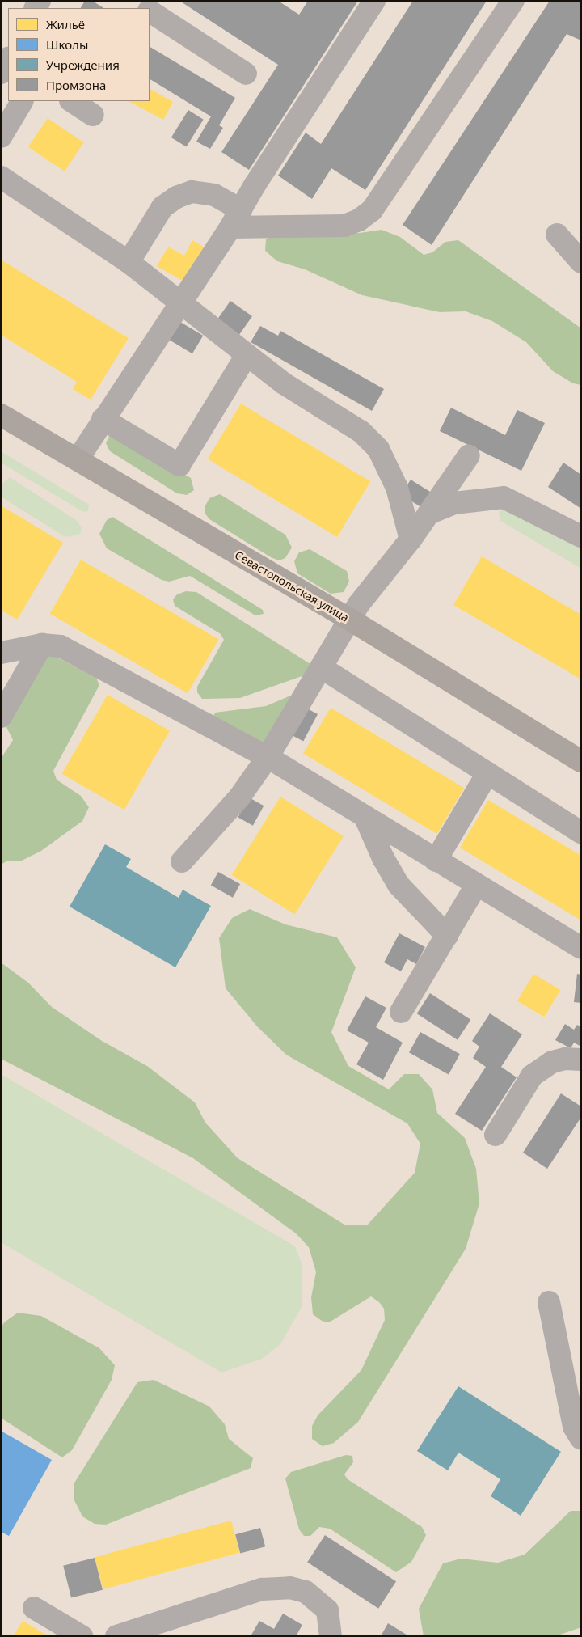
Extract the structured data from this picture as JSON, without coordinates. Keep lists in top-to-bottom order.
{
  "streets": {
    "main road": ["Севастопольская улица"]
  },
  "legend": [
    "Жильё",
    "Школы",
    "Учреждения",
    "Промзона"
  ]
}
